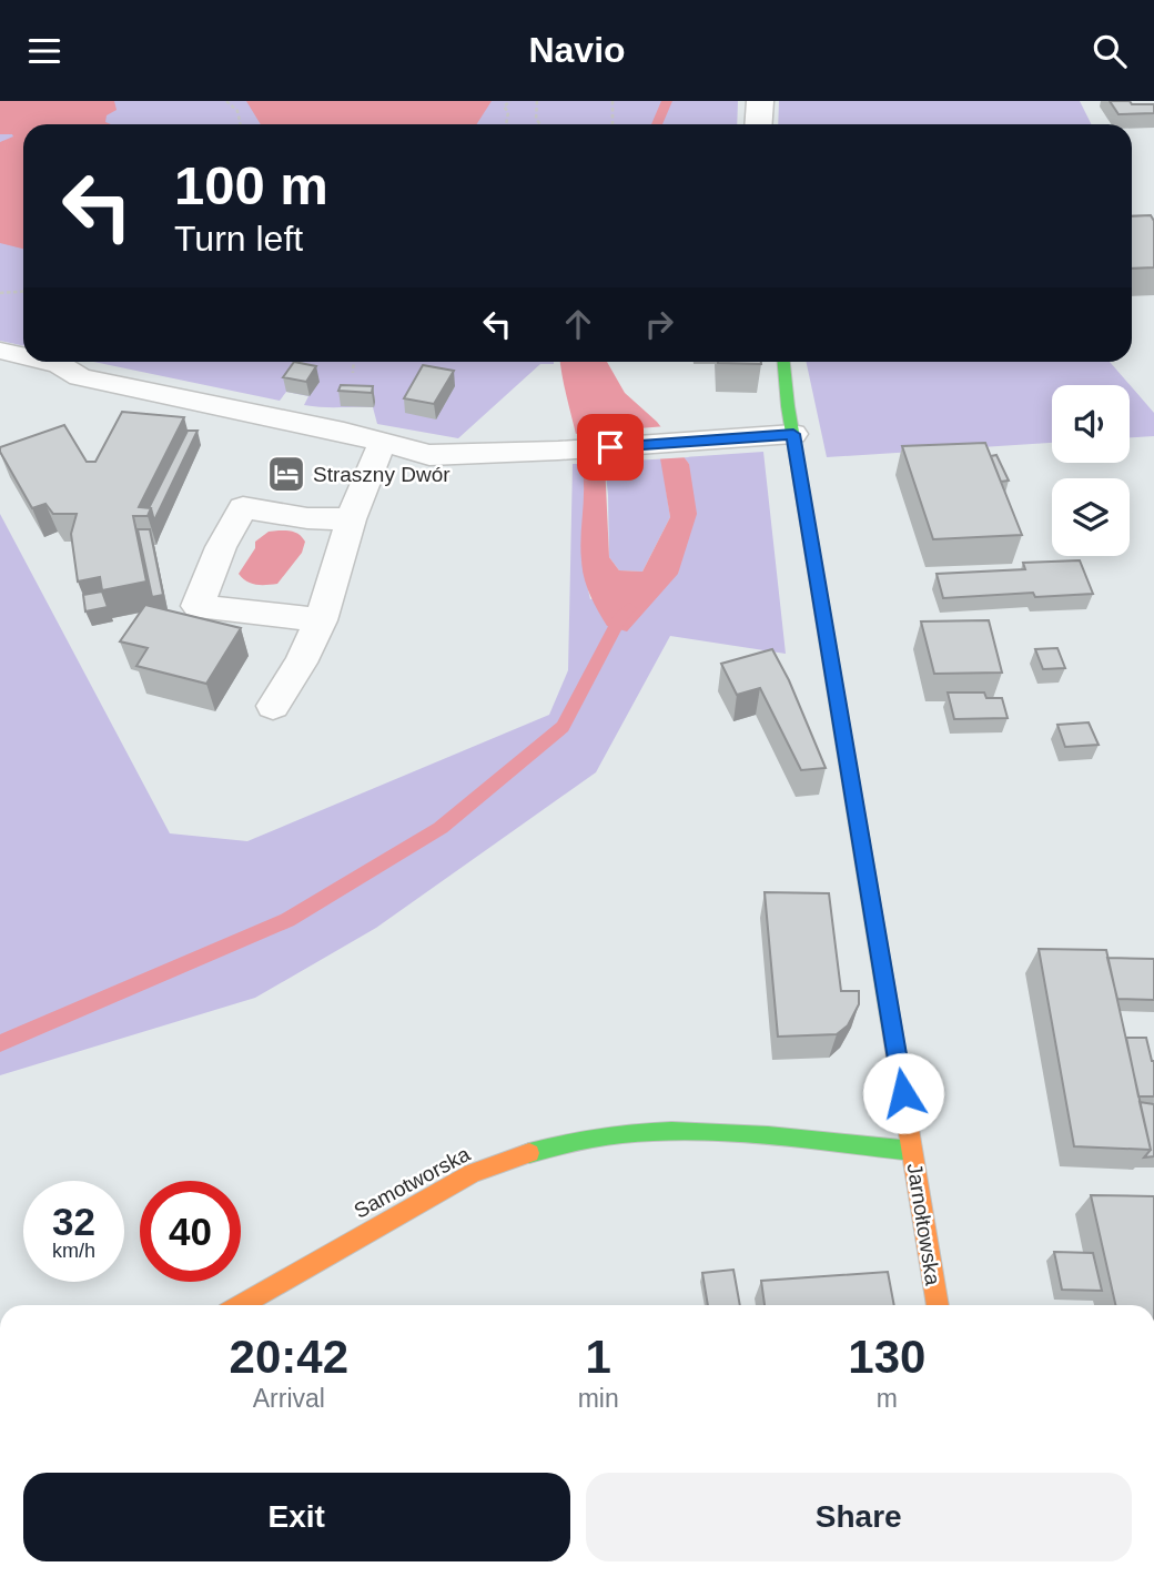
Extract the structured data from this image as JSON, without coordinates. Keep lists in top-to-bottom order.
{
  "streets": {
    "street": ["Samotworska", "Jarnołtowska"]
  },
  "crossings": [
    ["Samotworska", "Jarnołtowska"]
  ],
  "places": {
    "hotel": ["Straszny Dwór"]
  },
  "page": {
    "header": "Navio",
    "turn": ["100 m", "Turn left"],
    "speed": "32 km/h",
    "limit": "40",
    "eta": [
      "20:42",
      "Arrival",
      "1",
      "min",
      "130",
      "m"
    ],
    "buttons": ["Exit", "Share"]
  }
}
